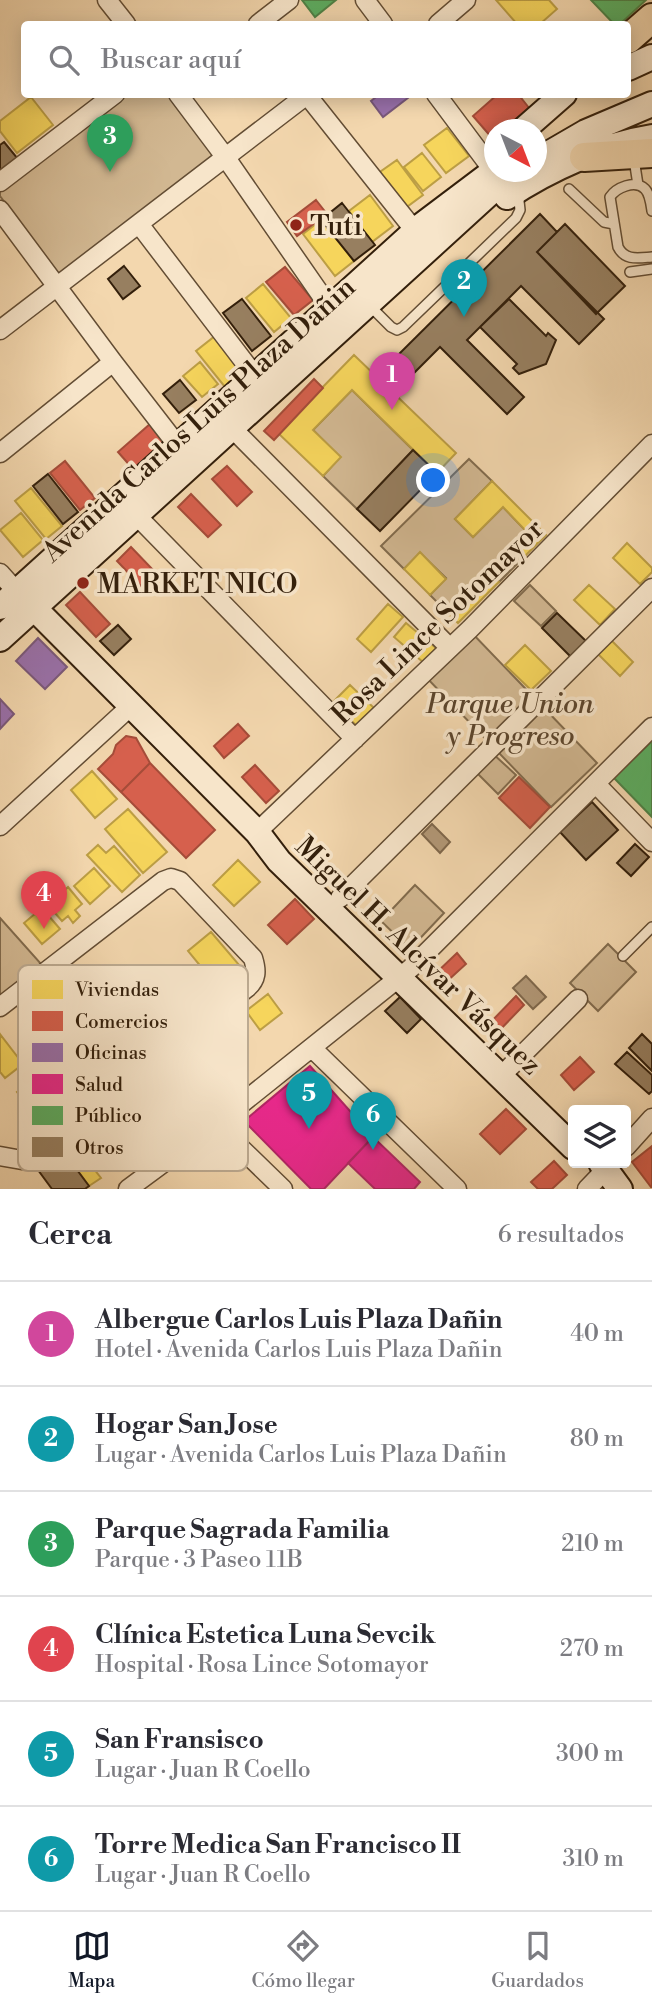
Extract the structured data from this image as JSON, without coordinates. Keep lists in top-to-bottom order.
{
  "streets": {
    "main road": ["Avenida Carlos Luis Plaza Dañin", "Miguel H. Alcívar Vásquez"],
    "street": ["Rosa Lince Sotomayor"]
  },
  "crossings": [
    ["Avenida Carlos Luis Plaza Dañin", "Miguel H. Alcívar Vásquez"],
    ["Rosa Lince Sotomayor", "Miguel H. Alcívar Vásquez"]
  ],
  "parks": ["Parque Union y Progreso"],
  "places": ["Tuti", "MARKET NICO"],
  "legend": [
    "Viviendas",
    "Comercios",
    "Oficinas",
    "Salud",
    "Público",
    "Otros"
  ],
  "north": "bottom right",
  "page": {
    "search": "Buscar aquí",
    "pins": [
      "3",
      "2",
      "1",
      "4",
      "5",
      "6"
    ],
    "heading": ["Cerca", "6 resultados"],
    "list": [
      {
        "mark": "1",
        "name": "Albergue Carlos Luis Plaza Dañin",
        "note": "Hotel · Avenida Carlos Luis Plaza Dañin",
        "value": "40 m"
      },
      {
        "mark": "2",
        "name": "Hogar San Jose",
        "note": "Lugar · Avenida Carlos Luis Plaza Dañin",
        "value": "80 m"
      },
      {
        "mark": "3",
        "name": "Parque Sagrada Familia",
        "note": "Parque · 3 Paseo 11B",
        "value": "210 m"
      },
      {
        "mark": "4",
        "name": "Clínica Estetica Luna Sevcik",
        "note": "Hospital · Rosa Lince Sotomayor",
        "value": "270 m"
      },
      {
        "mark": "5",
        "name": "San Fransisco",
        "note": "Lugar · Juan R Coello",
        "value": "300 m"
      },
      {
        "mark": "6",
        "name": "Torre Medica San Francisco II",
        "note": "Lugar · Juan R Coello",
        "value": "310 m"
      }
    ],
    "nav": ["Mapa", "Cómo llegar", "Guardados"]
  }
}
